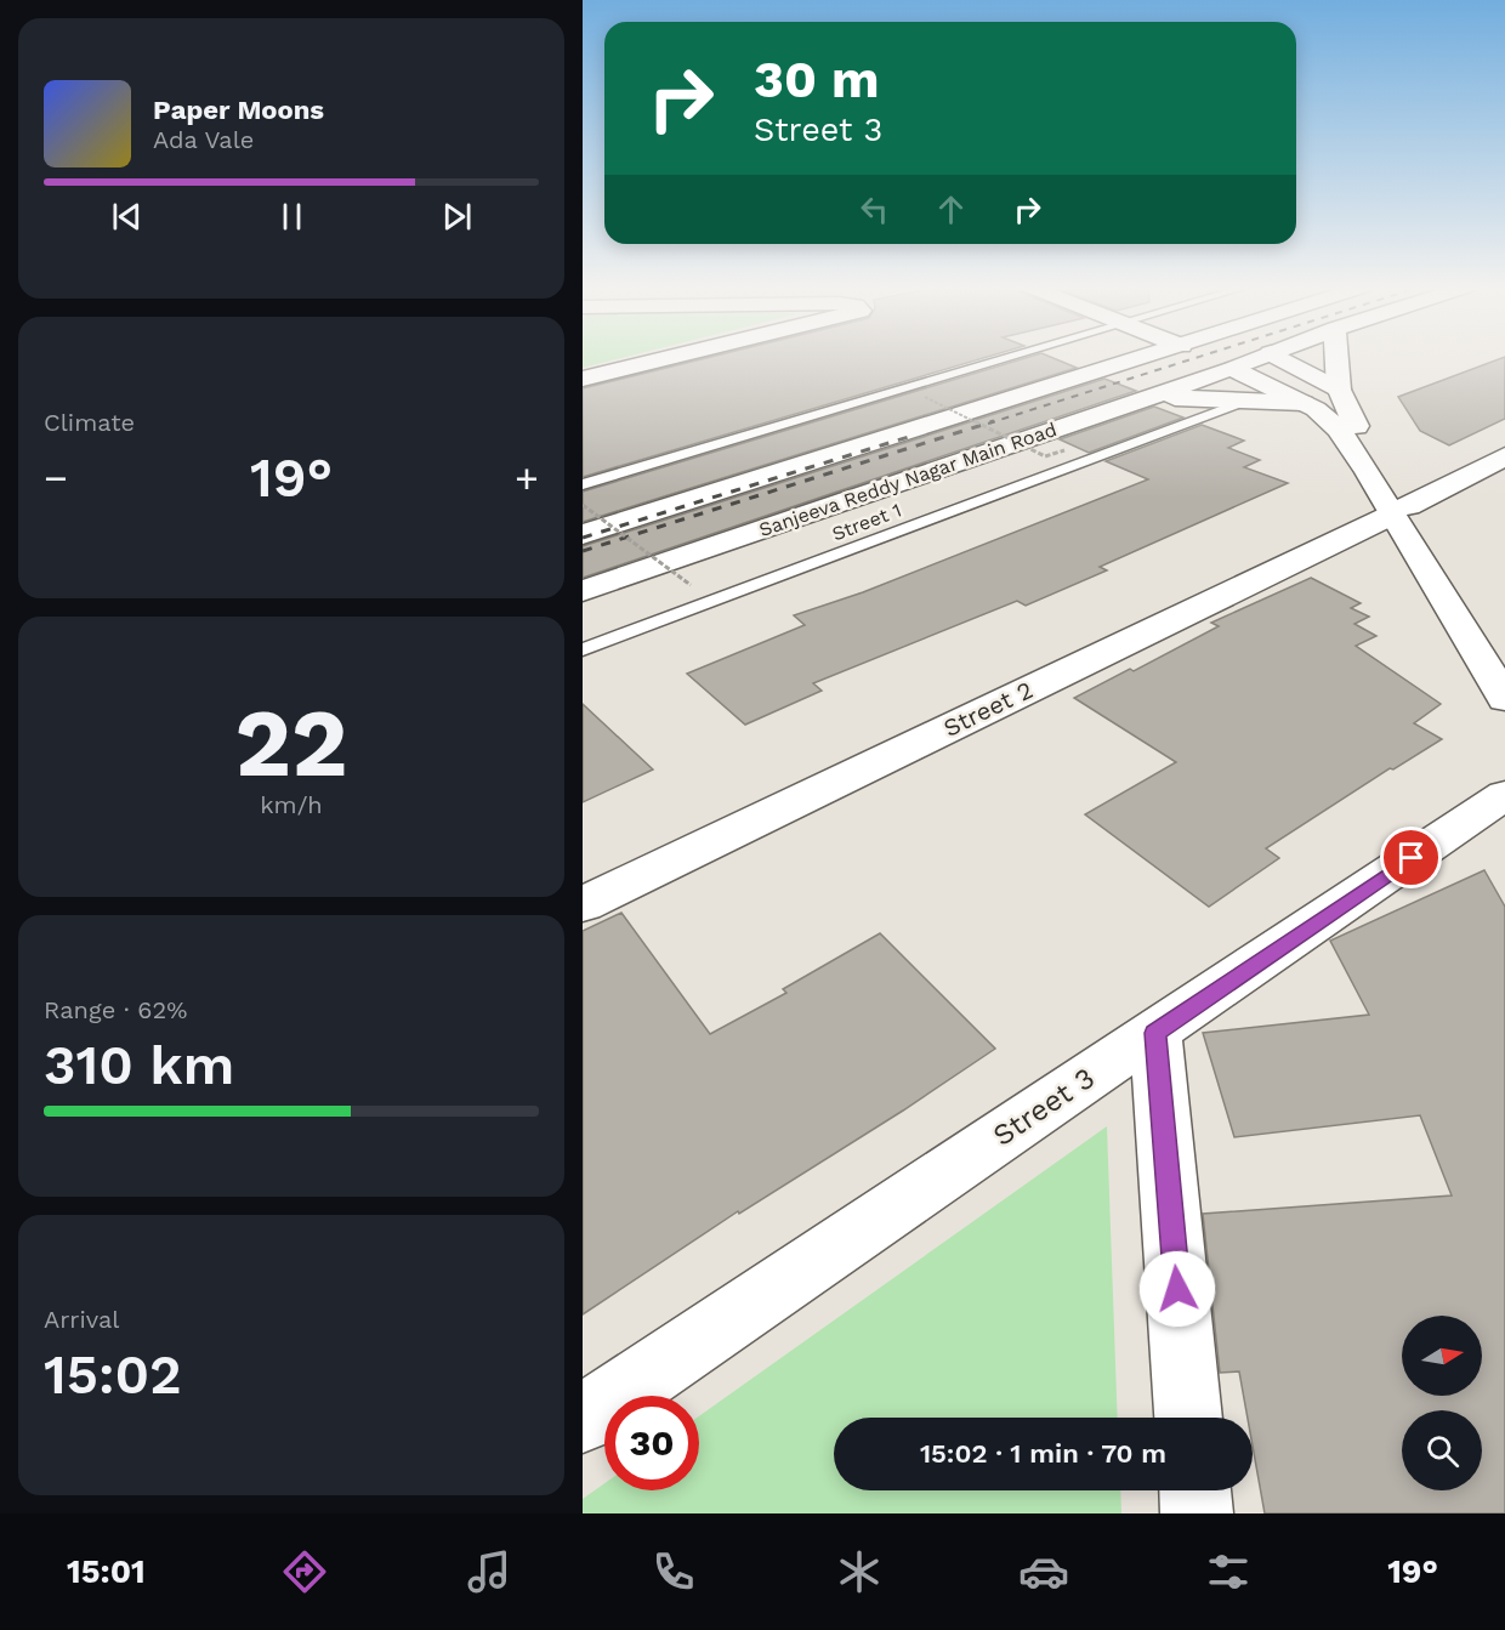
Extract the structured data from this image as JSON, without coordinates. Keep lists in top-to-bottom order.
{
  "streets": {
    "main road": ["Sanjeeva Reddy Nagar Main Road", "Street 2", "Street 3"],
    "lane": ["Street 1"]
  },
  "north": "right",
  "page": {
    "turn": ["30 m", "Street 3"],
    "song": ["Paper Moons", "Ada Vale"],
    "tile": [
      "Climate",
      ["22", "km/h"],
      ["Range · 62%", "310 km"],
      ["Arrival", "15:02"]
    ],
    "heat": ["−", "19°", "+"],
    "limit": "30",
    "trip": "15:02 · 1 min · 70 m",
    "tabs": ["15:01", "19°"]
  }
}
